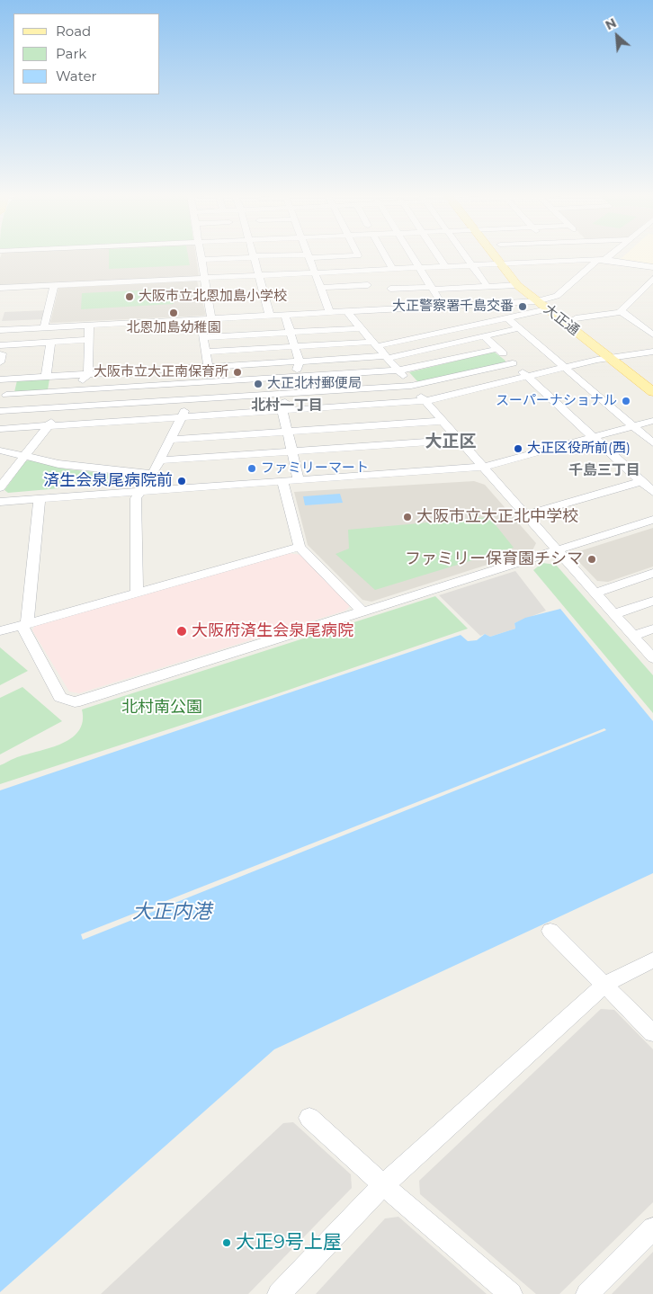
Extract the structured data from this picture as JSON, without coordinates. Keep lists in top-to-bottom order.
{
  "streets": {
    "main road": ["大正通"]
  },
  "districts": ["北村一丁目", "大正区", "千島三丁目"],
  "water": ["大正内港"],
  "parks": ["北村南公園"],
  "places": [
    "大阪市立北恩加島小学校",
    "大正警察署千島交番",
    "北恩加島幼稚園",
    "大阪市立大正南保育所",
    "大正北村郵便局",
    "スーパーナショナル",
    "大正区役所前(西)",
    "ファミリーマート",
    "済生会泉尾病院前",
    "大阪市立大正北中学校",
    "ファミリー保育園チシマ",
    "大阪府済生会泉尾病院",
    "大正9号上屋"
  ],
  "legend": ["Road", "Park", "Water"],
  "north": "top left"
}
